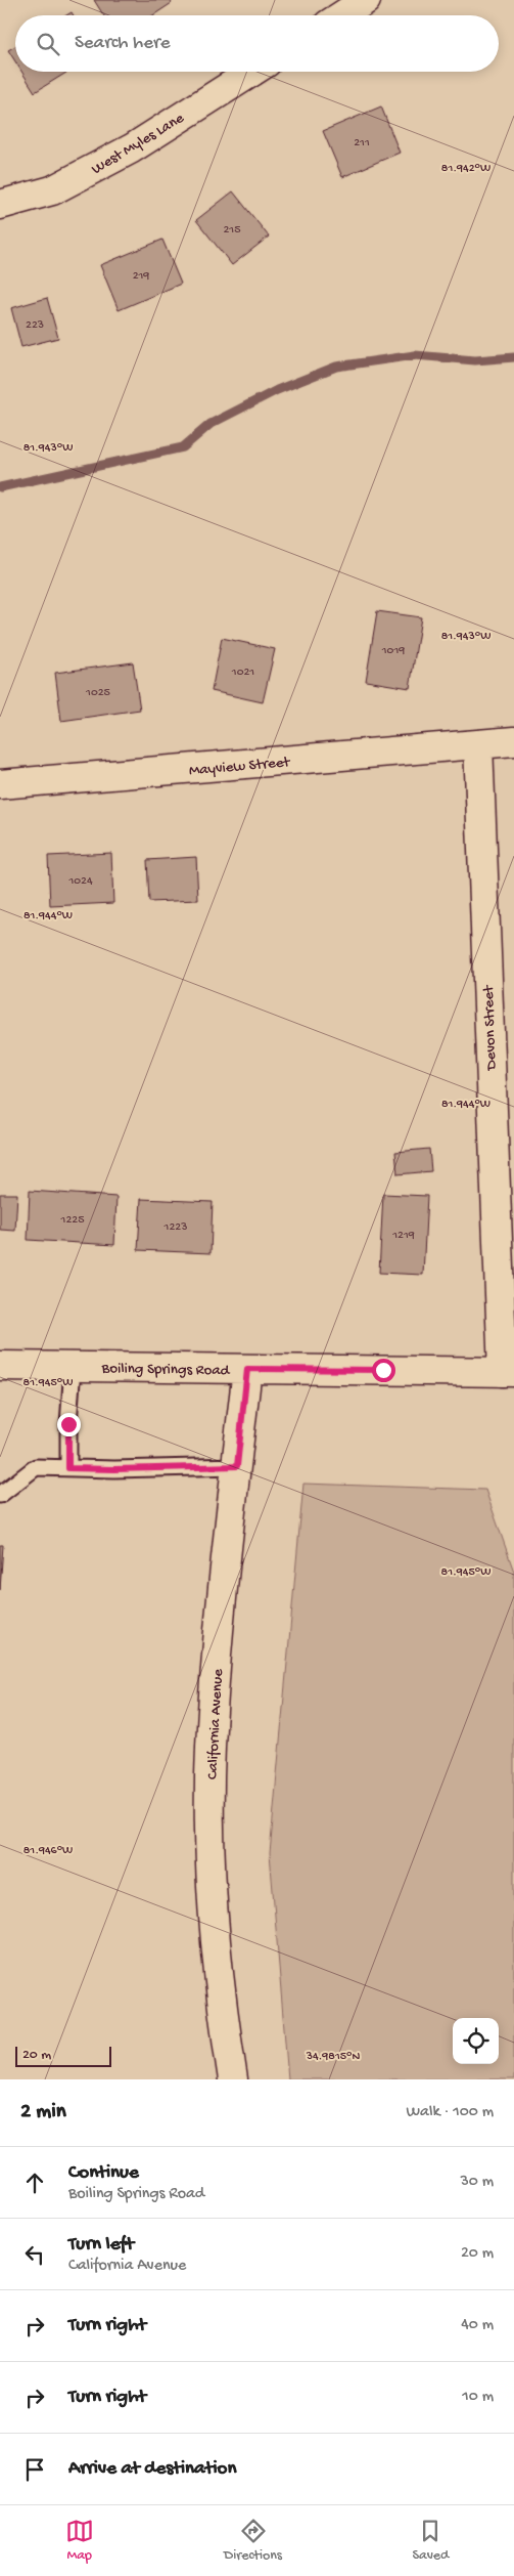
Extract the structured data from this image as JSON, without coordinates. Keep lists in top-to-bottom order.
{
  "streets": {
    "street": [
      "West Myles Lane",
      "Mayview Street",
      "Devon Street",
      "Boiling Springs Road",
      "California Avenue"
    ]
  },
  "crossings": [
    ["Mayview Street", "Devon Street"],
    ["Devon Street", "Boiling Springs Road"],
    ["Boiling Springs Road", "California Avenue"]
  ],
  "house_numbers": [
    "211",
    "215",
    "219",
    "223",
    "1019",
    "1021",
    "1025",
    "1024",
    "1225",
    "1223",
    "1219"
  ],
  "scale_bar": "20 m",
  "page": {
    "search": "Search here",
    "scale": "20 m",
    "heading": ["2 min", "Walk · 100 m"],
    "list": [
      ["Continue", "Boiling Springs Road", "30 m"],
      ["Turn left", "California Avenue", "20 m"],
      ["Turn right", "40 m"],
      ["Turn right", "10 m"],
      "Arrive at destination"
    ],
    "nav": ["Map", "Directions", "Saved"]
  },
  "coordinates": [
    "81.942°W",
    "81.943°W",
    "81.944°W",
    "81.945°W",
    "81.946°W",
    "34.9815°N"
  ]
}
